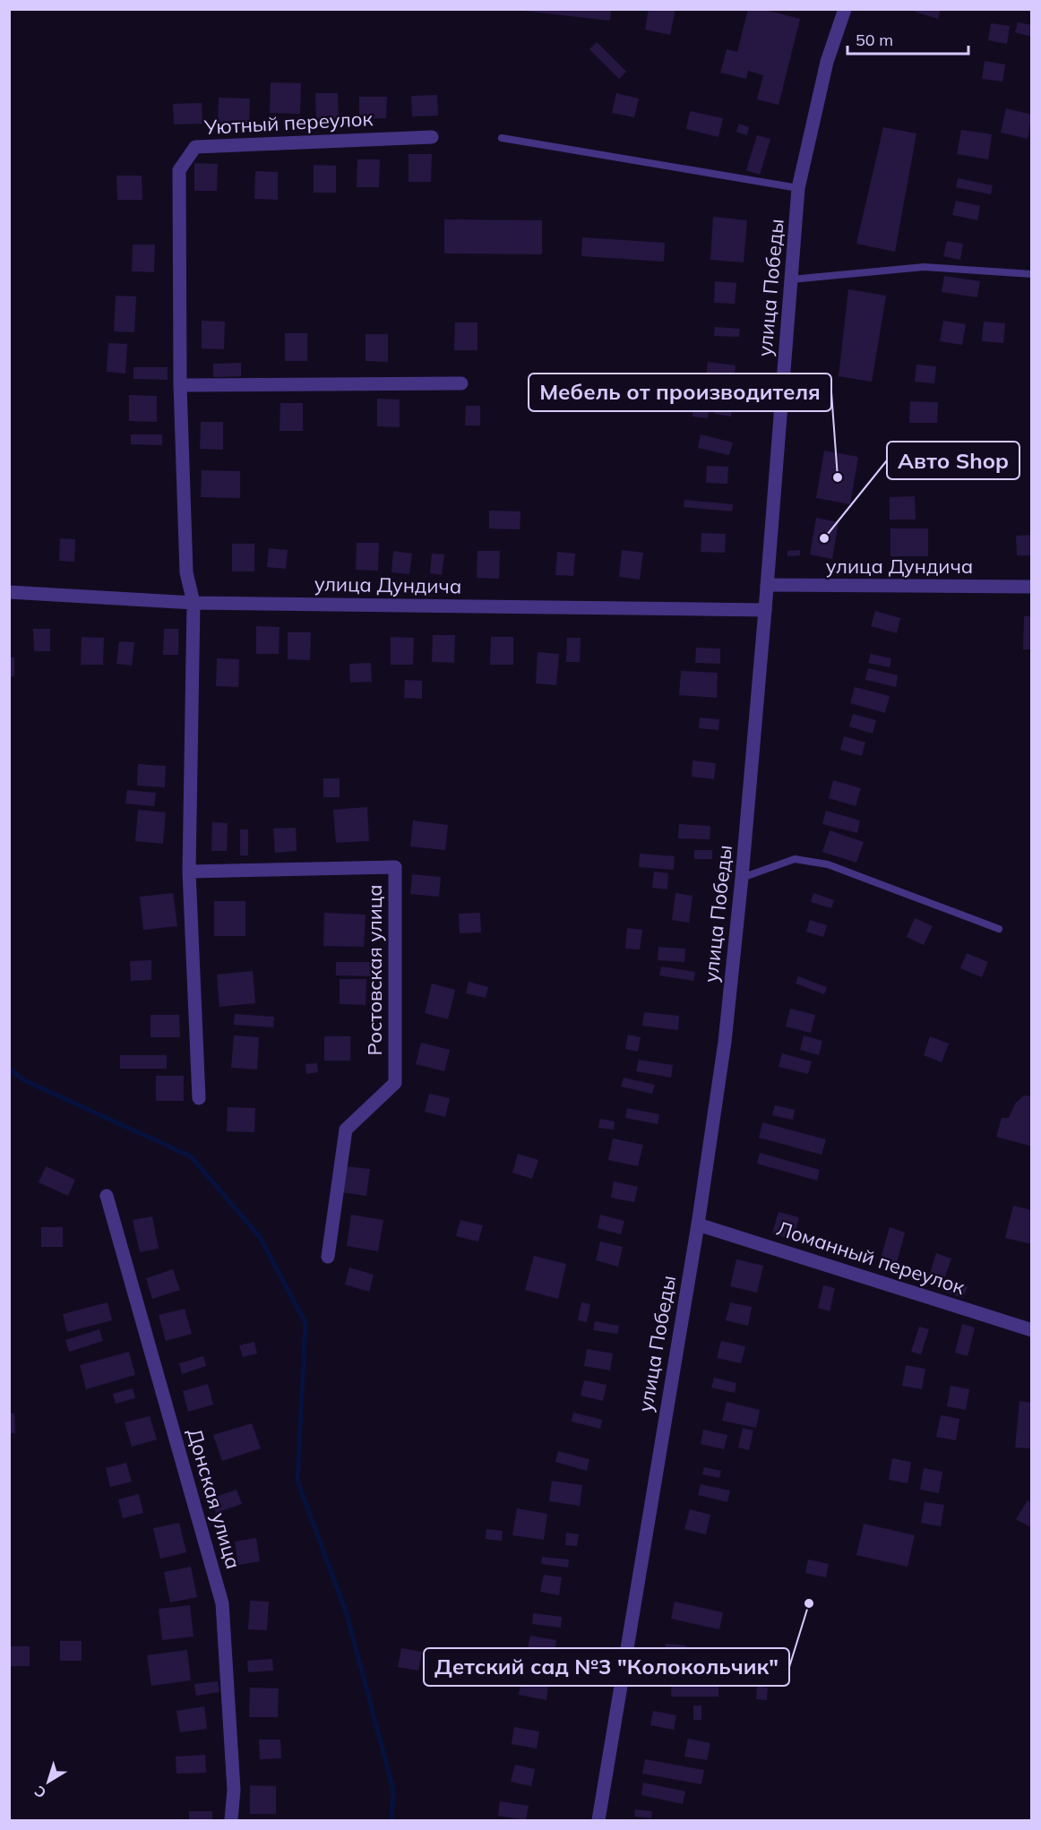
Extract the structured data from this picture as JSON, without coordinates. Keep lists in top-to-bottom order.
{
  "streets": {
    "street": [
      "Уютный переулок",
      "улица Победы",
      "улица Дундича",
      "Ростовская улица",
      "Ломанный переулок",
      "Донская улица"
    ]
  },
  "crossings": [
    ["Уютный переулок", "улица Дундича"],
    ["улица Победы", "улица Дундича"],
    ["улица Победы", "Ломанный переулок"]
  ],
  "places": ["Мебель от производителя", "Авто Shop", "Детский сад №3 \"Колокольчик\""],
  "scale_bar": "50 m",
  "north": "bottom left"
}
